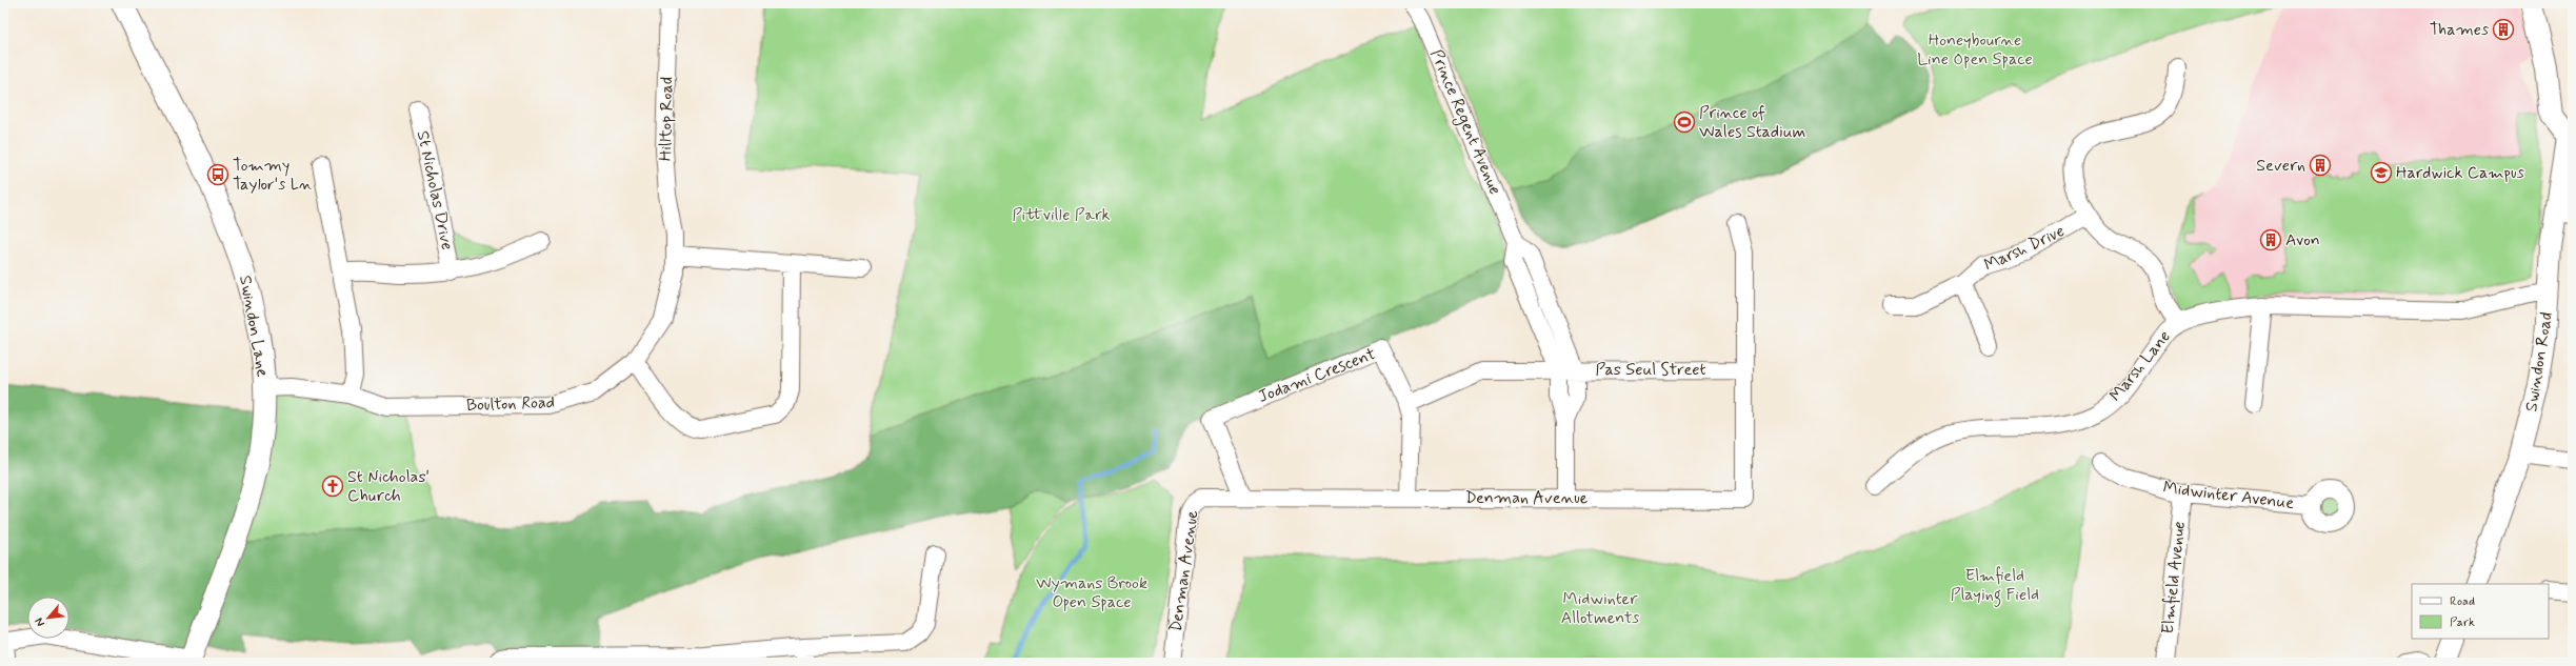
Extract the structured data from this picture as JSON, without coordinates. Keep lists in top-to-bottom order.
{
  "streets": {
    "street": [
      "Hilltop Road",
      "Prince Regent Avenue",
      "St Nicholas Drive",
      "Marsh Drive",
      "Swindon Lane",
      "Swindon Road",
      "Marsh Lane",
      "Pas Seul Street",
      "Jodami Crescent",
      "Boulton Road",
      "Midwinter Avenue",
      "Denman Avenue",
      "Elmfield Avenue"
    ]
  },
  "crossings": [
    ["Hilltop Road", "Boulton Road"],
    ["Prince Regent Avenue", "Pas Seul Street"],
    ["Prince Regent Avenue", "Denman Avenue"],
    ["Swindon Lane", "Boulton Road"],
    ["Swindon Road", "Marsh Lane"],
    ["Pas Seul Street", "Jodami Crescent"],
    ["Pas Seul Street", "Denman Avenue"],
    ["Jodami Crescent", "Denman Avenue"],
    ["Midwinter Avenue", "Elmfield Avenue"]
  ],
  "parks": [
    "Honeybourne Line Open Space",
    "Pittville Park",
    "Elmfield Playing Field",
    "Wymans Brook Open Space",
    "Midwinter Allotments"
  ],
  "places": {
    "building": ["Thames", "Severn", "Avon"],
    "sports": ["Prince of Wales Stadium"],
    "school or university": ["Hardwick Campus"],
    "bus stop": ["Tommy Taylor's Ln"],
    "church": ["St Nicholas' Church"]
  },
  "legend": ["Road", "Park"],
  "north": "bottom left"
}
